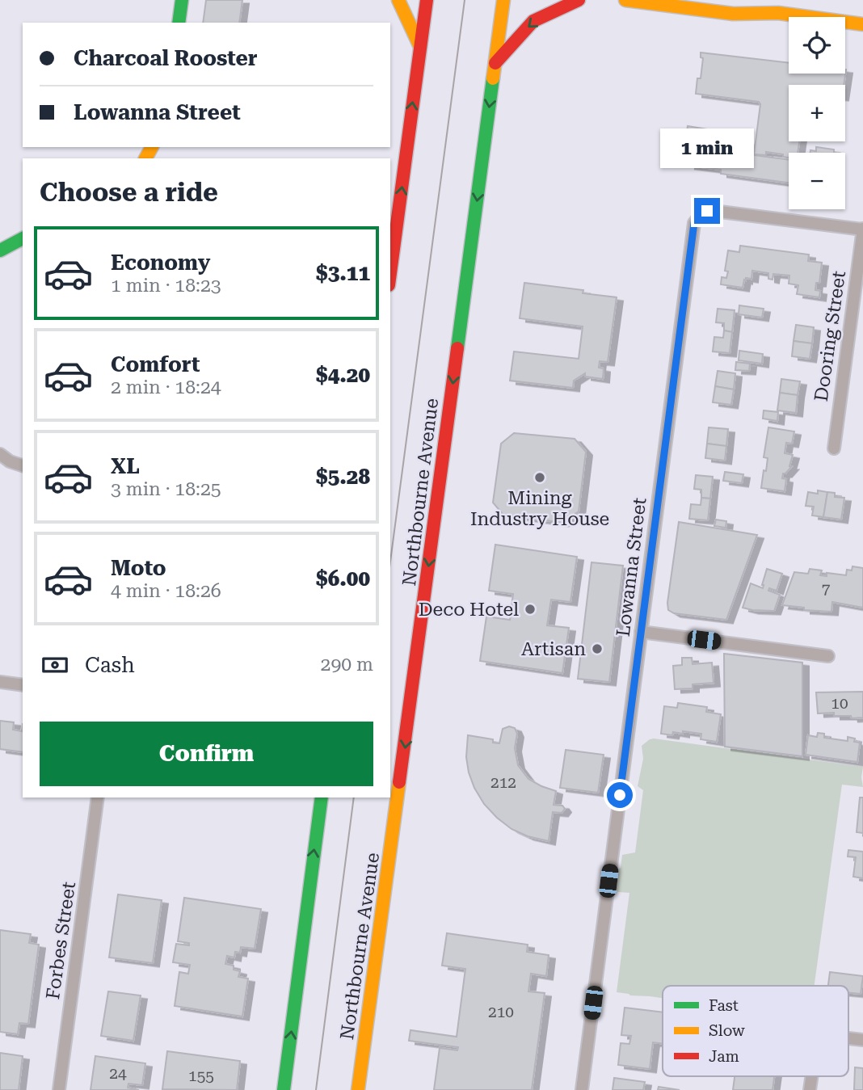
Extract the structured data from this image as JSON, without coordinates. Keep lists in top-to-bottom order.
{
  "streets": {
    "main road": ["Northbourne Avenue"],
    "street": ["Dooring Street", "Lowanna Street", "Forbes Street"]
  },
  "crossings": [
    ["Dooring Street", "Lowanna Street"]
  ],
  "places": ["Mining Industry House", "Deco Hotel", "Artisan"],
  "house_numbers": [
    "7",
    "10",
    "212",
    "210",
    "24",
    "155"
  ],
  "legend": ["Fast", "Slow", "Jam"],
  "page": {
    "map_buttons": ["+", "−"],
    "banner": ["Charcoal Rooster", "Lowanna Street"],
    "bubble": "1 min",
    "heading": "Choose a ride",
    "list": [
      {
        "name": "Economy",
        "note": "1 min · 18:23",
        "value": "$3.11"
      },
      {
        "name": "Comfort",
        "note": "2 min · 18:24",
        "value": "$4.20"
      },
      {
        "name": "XL",
        "note": "3 min · 18:25",
        "value": "$5.28"
      },
      {
        "name": "Moto",
        "note": "4 min · 18:26",
        "value": "$6.00"
      }
    ],
    "pay": ["Cash", "290 m"],
    "buttons": "Confirm"
  }
}
